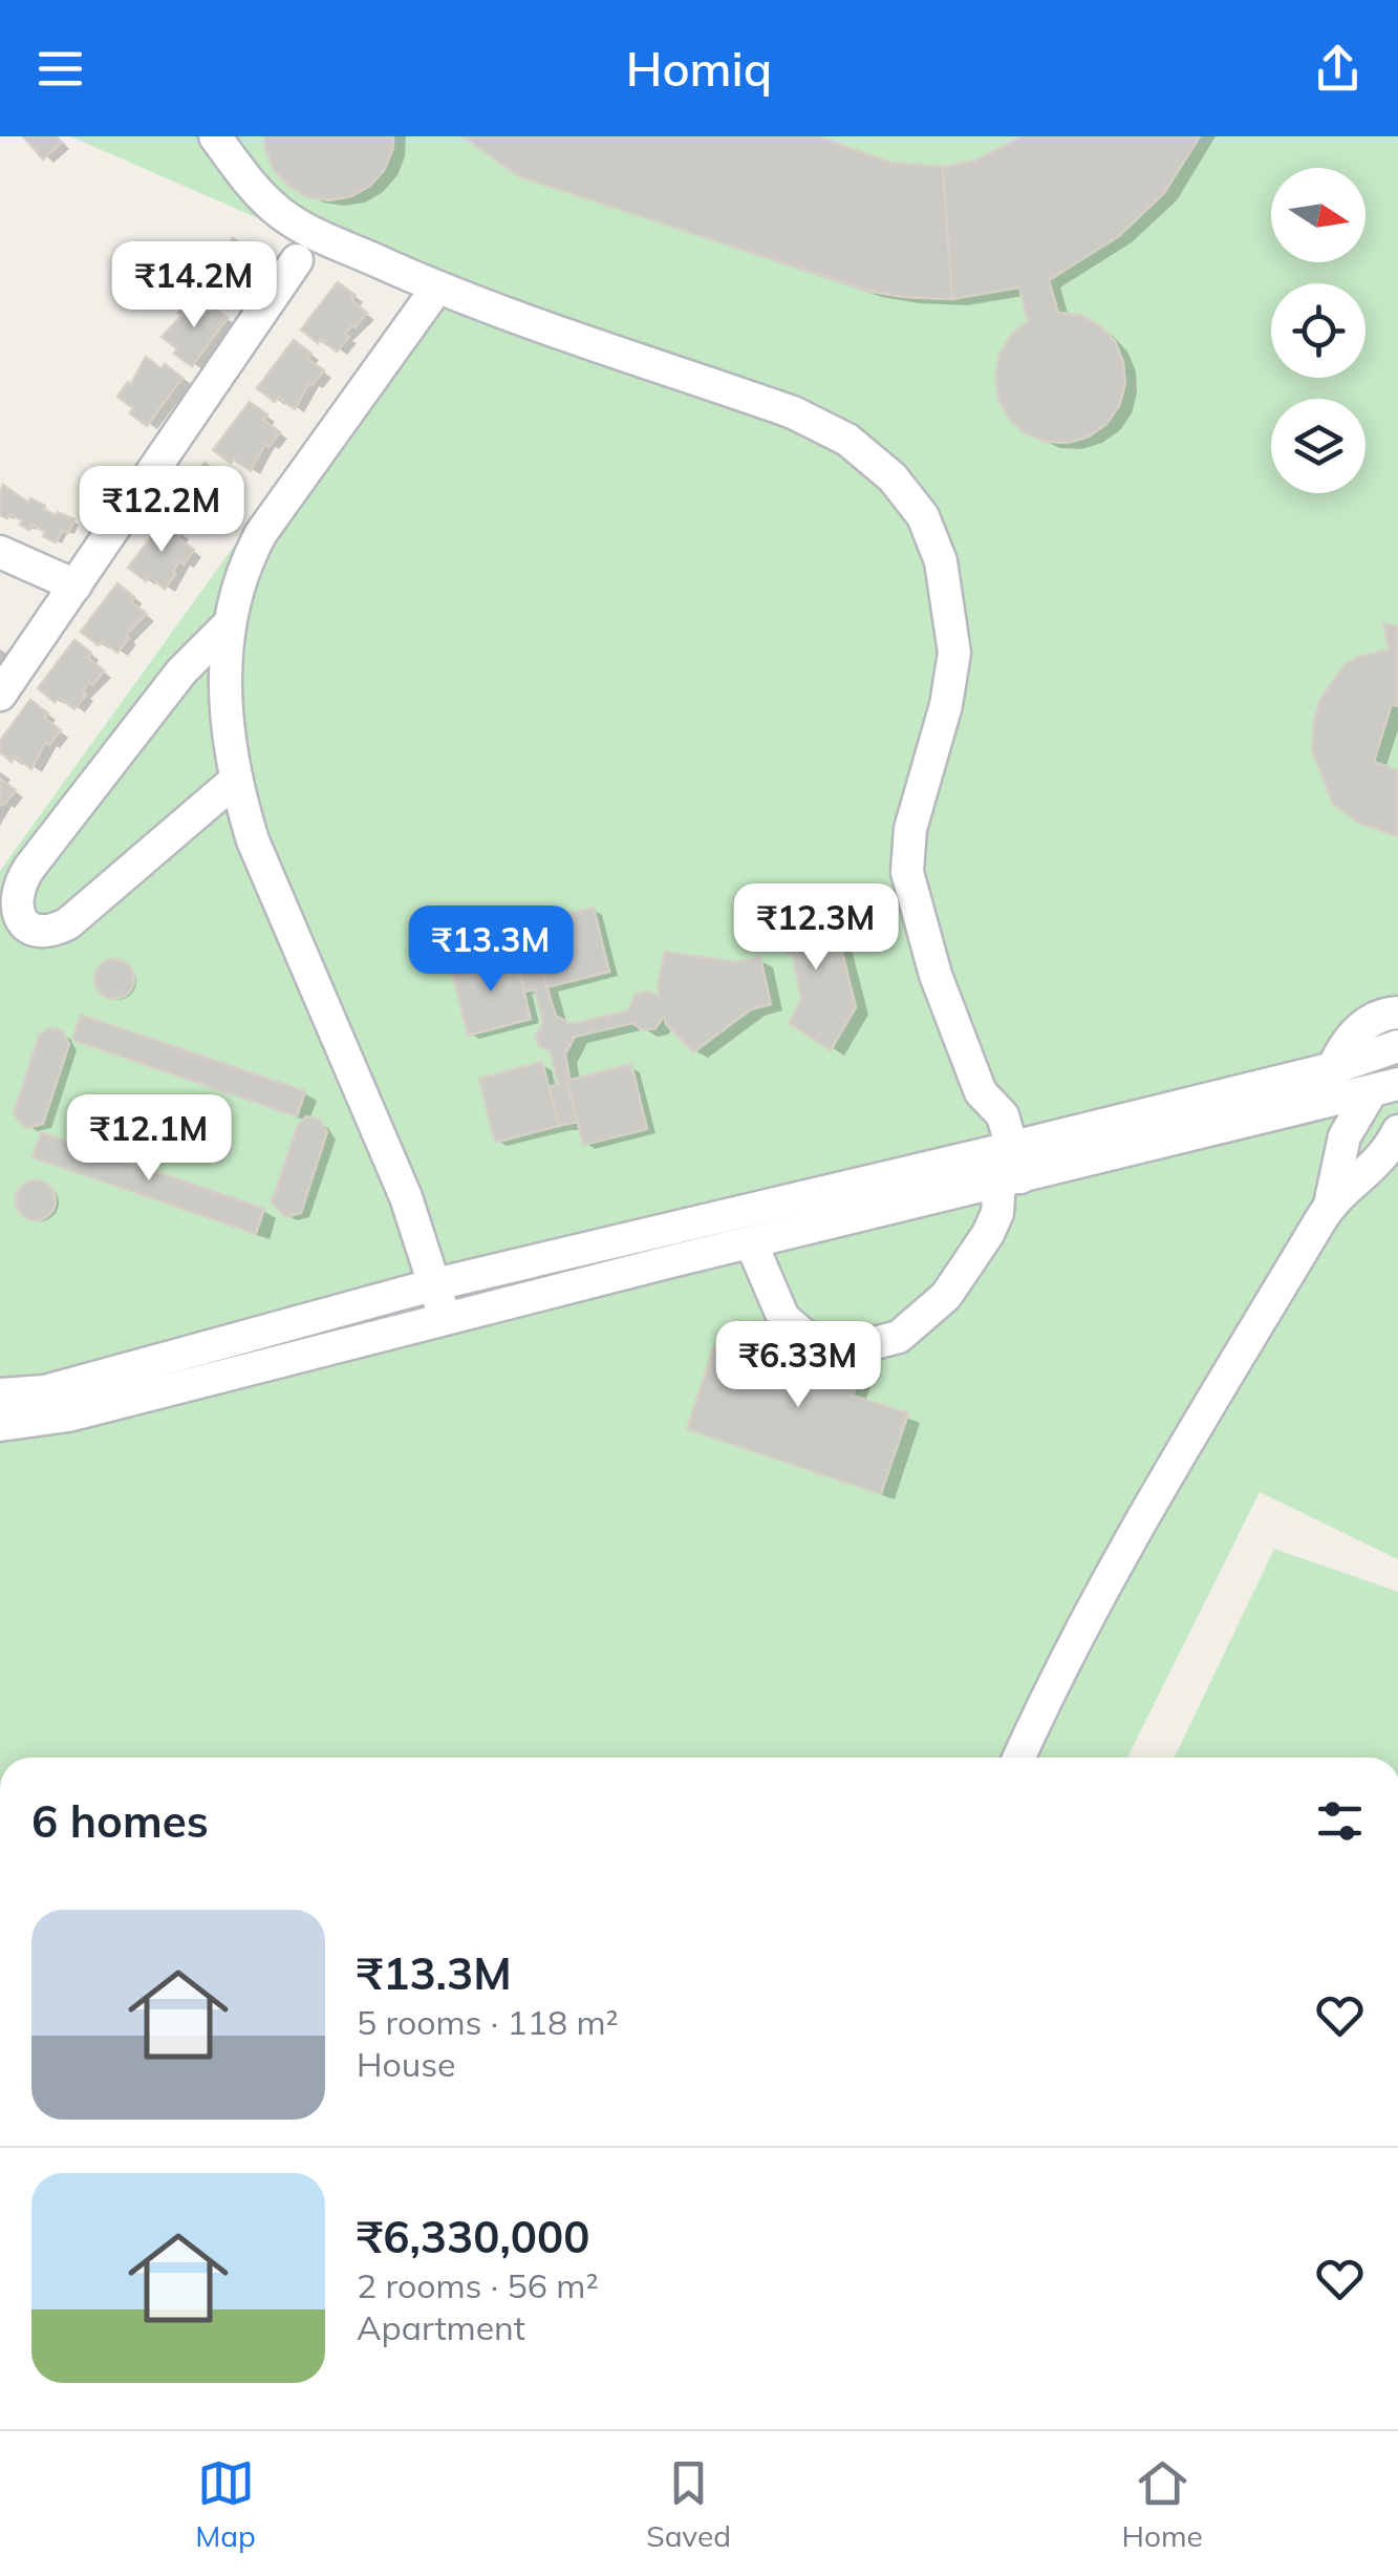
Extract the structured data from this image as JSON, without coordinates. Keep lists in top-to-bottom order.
{
  "north": "right",
  "page": {
    "header": "Homiq",
    "price": [
      "₹14.2M",
      "₹12.2M",
      "₹12.3M",
      "₹13.3M",
      "₹12.1M",
      "₹6.33M"
    ],
    "heading": "6 homes",
    "list": [
      {
        "name": "₹13.3M",
        "note": "5 rooms · 118 m² · House"
      },
      {
        "name": "₹6,330,000",
        "note": "2 rooms · 56 m² · Apartment"
      }
    ],
    "tabs": ["Map", "Saved", "Home"]
  }
}
